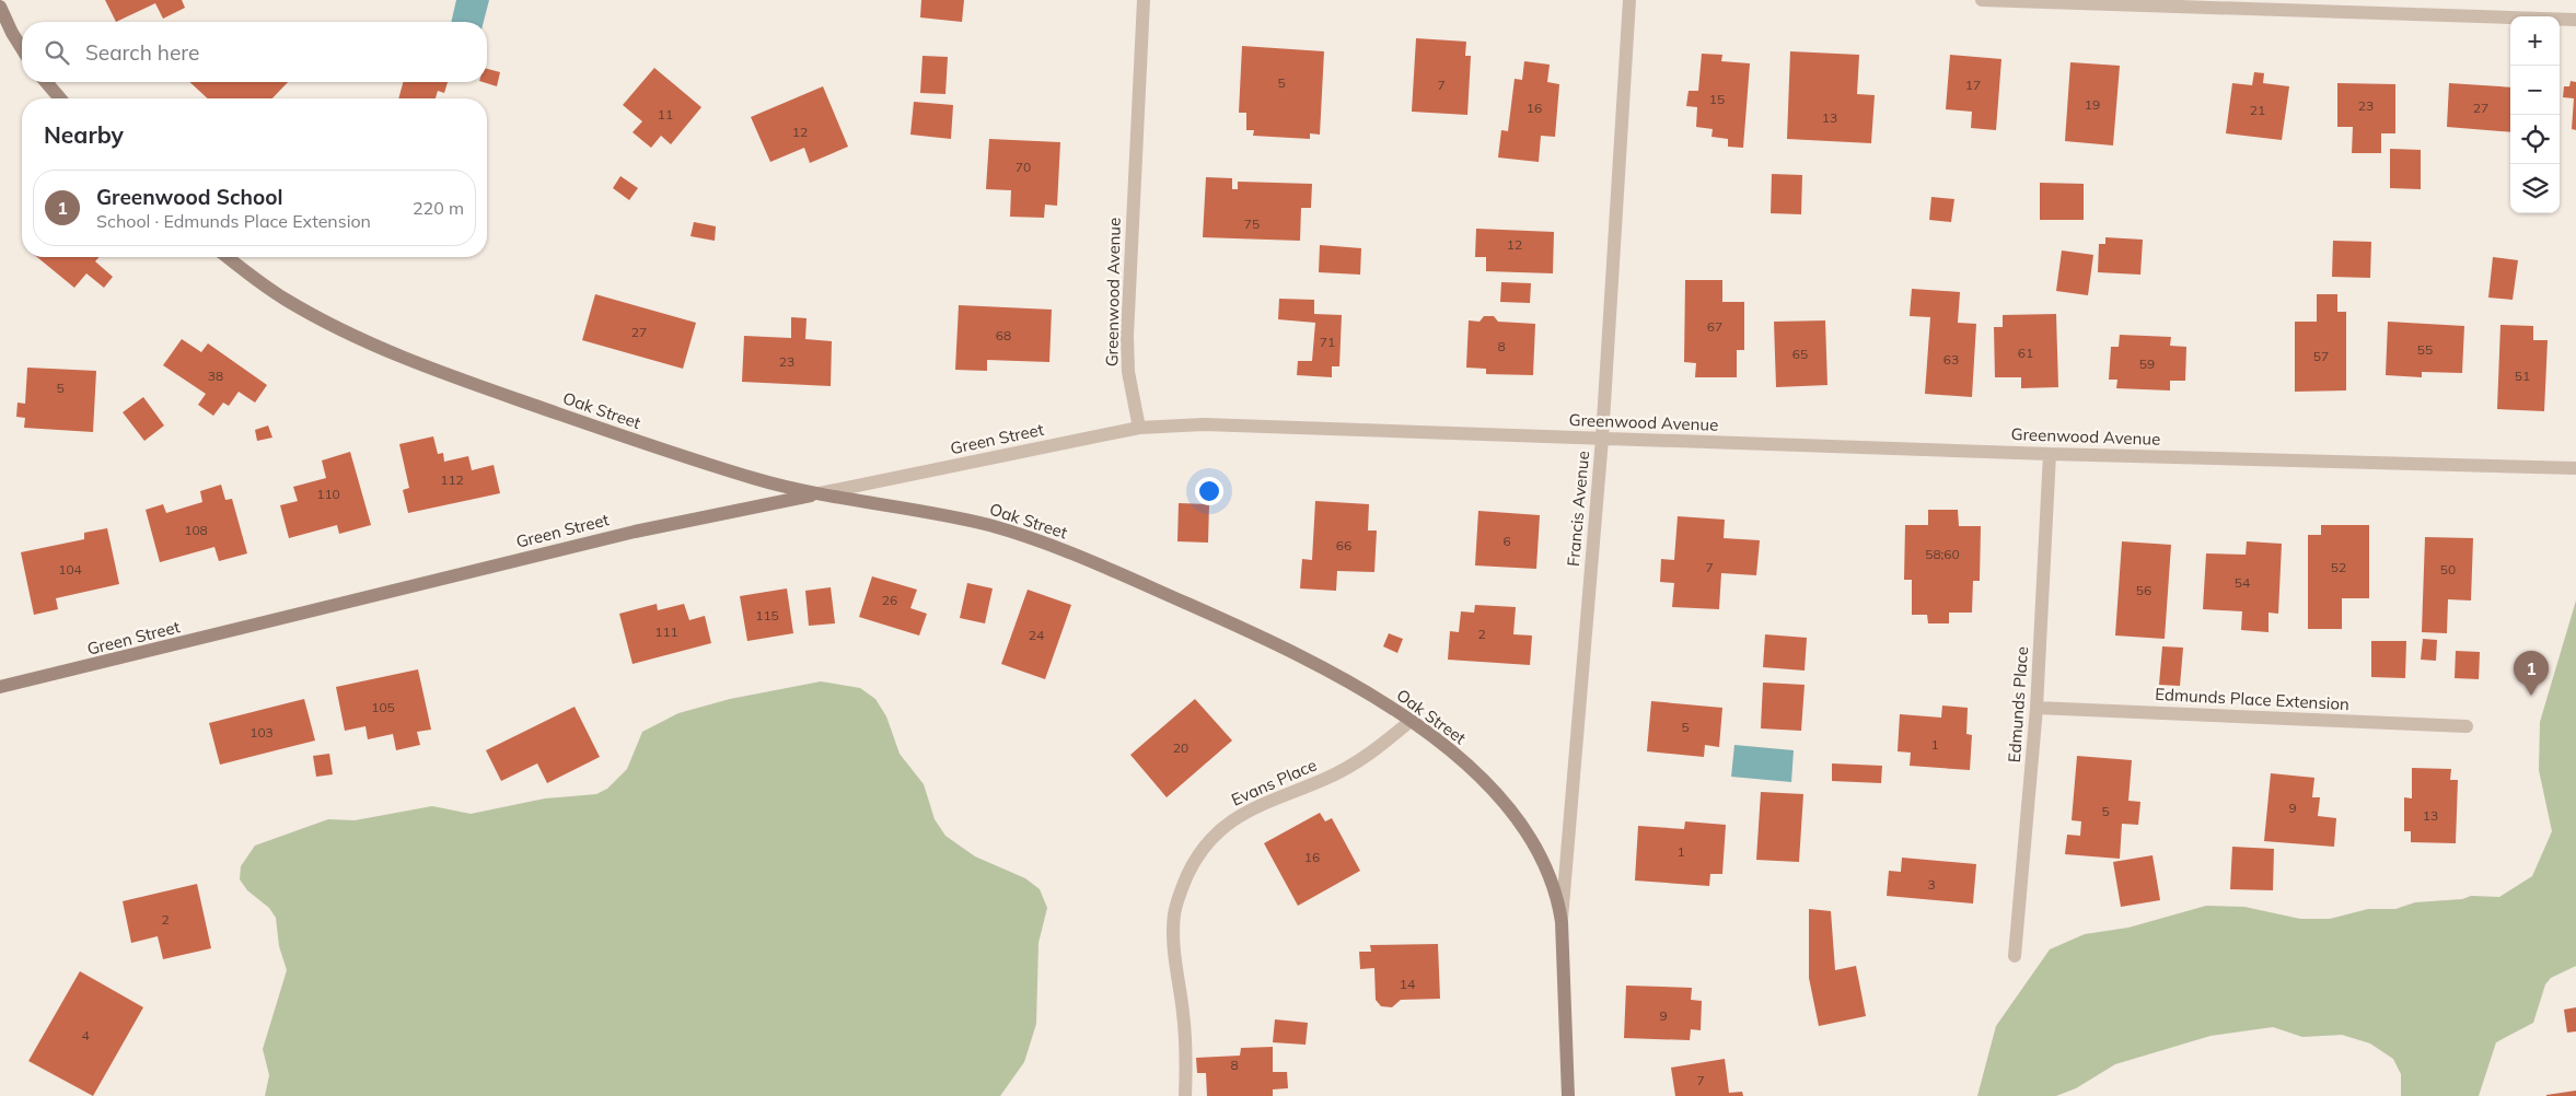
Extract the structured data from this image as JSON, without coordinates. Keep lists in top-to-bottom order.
{
  "streets": {
    "street": [
      "Greenwood Avenue",
      "Oak Street",
      "Green Street",
      "Francis Avenue",
      "Edmunds Place Extension",
      "Edmunds Place",
      "Evans Place"
    ]
  },
  "crossings": [
    ["Greenwood Avenue", "Green Street"],
    ["Greenwood Avenue", "Francis Avenue"],
    ["Greenwood Avenue", "Edmunds Place"],
    ["Oak Street", "Green Street"],
    ["Oak Street", "Francis Avenue"],
    ["Oak Street", "Evans Place"],
    ["Edmunds Place Extension", "Edmunds Place"]
  ],
  "house_numbers": [
    "5",
    "7",
    "17",
    "15",
    "19",
    "23",
    "16",
    "27",
    "21",
    "11",
    "13",
    "12",
    "70",
    "75",
    "12",
    "67",
    "27",
    "68",
    "71",
    "8",
    "55",
    "61",
    "65",
    "57",
    "63",
    "23",
    "59",
    "38",
    "51",
    "5",
    "112",
    "110",
    "108",
    "6",
    "66",
    "58;60",
    "7",
    "52",
    "104",
    "50",
    "54",
    "56",
    "26",
    "115",
    "111",
    "2",
    "24",
    "105",
    "5",
    "103",
    "1",
    "20",
    "9",
    "5",
    "13",
    "1",
    "16",
    "3",
    "2",
    "14",
    "9",
    "4",
    "8",
    "7"
  ],
  "page": {
    "map_buttons": ["+", "−"],
    "search": "Search here",
    "heading": "Nearby",
    "list": [
      {
        "mark": "1",
        "name": "Greenwood School",
        "note": "School · Edmunds Place Extension",
        "value": "220 m"
      }
    ],
    "pins": "1"
  }
}
